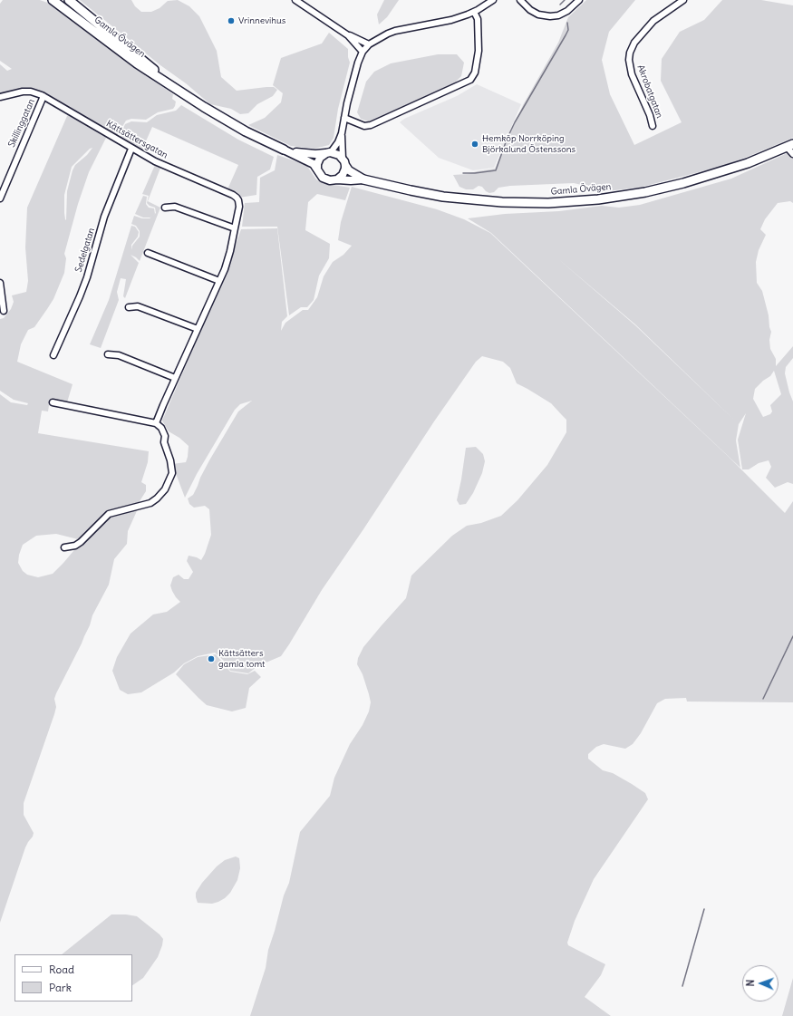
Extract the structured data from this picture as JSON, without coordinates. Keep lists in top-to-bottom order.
{
  "streets": {
    "main road": ["Gamla Övägen"],
    "street": [
      "Akrobatgatan",
      "Skillinggatan",
      "Kättsättersgatan",
      "Sedelgatan"
    ]
  },
  "crossings": [
    ["Skillinggatan", "Kättsättersgatan"],
    ["Kättsättersgatan", "Sedelgatan"]
  ],
  "places": ["Vrinnevihus", "Hemköp Norrköping Björkalund Östenssons", "Kättsätters gamla tomt"],
  "legend": ["Road", "Park"],
  "north": "left"
}
